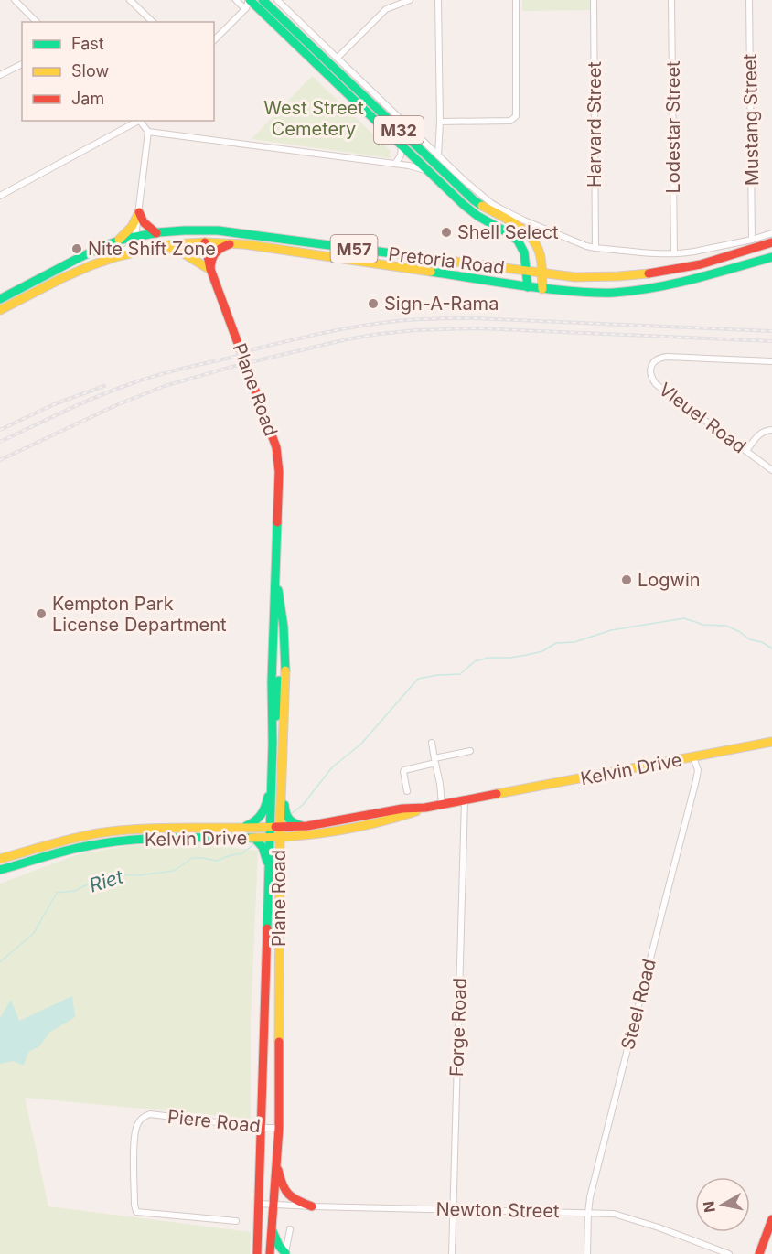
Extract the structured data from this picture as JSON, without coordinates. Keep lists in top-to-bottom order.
{
  "streets": {
    "main road": [
      "M32",
      "M57",
      "Pretoria Road",
      "Plane Road",
      "Kelvin Drive"
    ],
    "street": [
      "Mustang Street",
      "Harvard Street",
      "Lodestar Street",
      "Vleuel Road",
      "Steel Road",
      "Forge Road",
      "Piere Road",
      "Newton Street"
    ]
  },
  "crossings": [
    ["M32", "Pretoria Road"],
    ["Pretoria Road", "Plane Road"],
    ["Plane Road", "Kelvin Drive"],
    ["Plane Road", "Piere Road"],
    ["Plane Road", "Newton Street"],
    ["Kelvin Drive", "Steel Road"],
    ["Kelvin Drive", "Forge Road"],
    ["Steel Road", "Newton Street"],
    ["Forge Road", "Newton Street"]
  ],
  "water": ["Riet"],
  "parks": ["West Street Cemetery"],
  "places": [
    "Shell Select",
    "Nite Shift Zone",
    "Sign-A-Rama",
    "Logwin",
    "Kempton Park License Department"
  ],
  "legend": ["Fast", "Slow", "Jam"],
  "north": "left"
}
